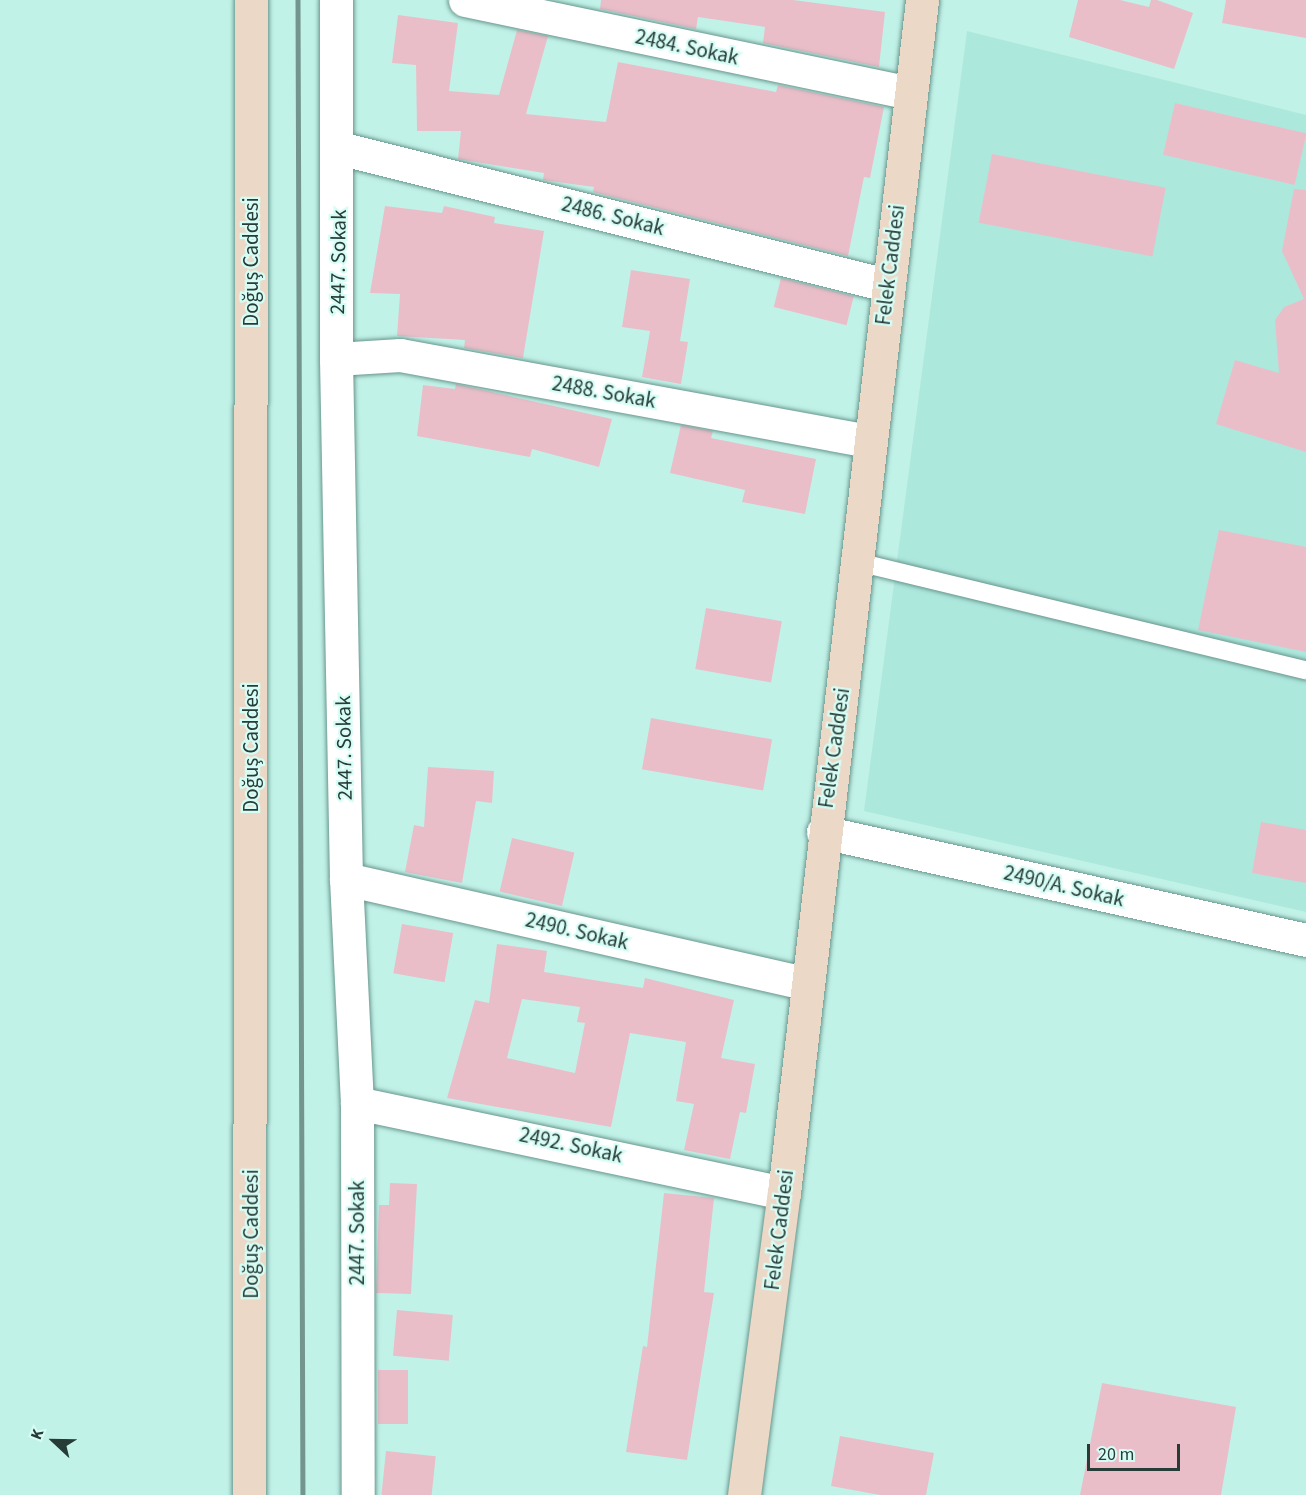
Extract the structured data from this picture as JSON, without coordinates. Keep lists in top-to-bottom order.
{
  "streets": {
    "main road": ["Doğuş Caddesi", "Felek Caddesi"],
    "street": [
      "2484. Sokak",
      "2486. Sokak",
      "2447. Sokak",
      "2488. Sokak",
      "2490/A. Sokak",
      "2490. Sokak",
      "2492. Sokak"
    ]
  },
  "crossings": [
    ["2484. Sokak", "Felek Caddesi"],
    ["2486. Sokak", "2447. Sokak"],
    ["2486. Sokak", "Felek Caddesi"],
    ["2447. Sokak", "2488. Sokak"],
    ["2447. Sokak", "2490. Sokak"],
    ["2447. Sokak", "2492. Sokak"],
    ["Felek Caddesi", "2488. Sokak"],
    ["Felek Caddesi", "2490/A. Sokak"],
    ["Felek Caddesi", "2490. Sokak"],
    ["Felek Caddesi", "2492. Sokak"]
  ],
  "scale_bar": "20 m",
  "north": "left"
}
